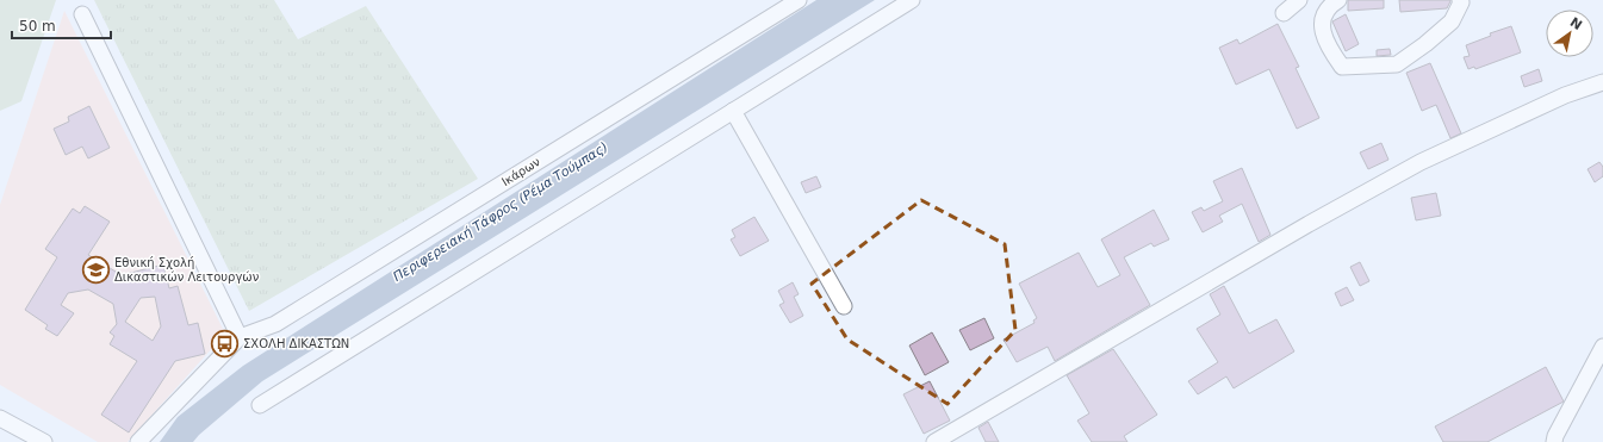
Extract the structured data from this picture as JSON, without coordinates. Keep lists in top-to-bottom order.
{
  "streets": {
    "street": ["Ικάρων"]
  },
  "water": ["Περιφερειακή Τάφρος (Ρέμα Τούμπας)"],
  "places": {
    "school or university": ["Εθνική Σχολή Δικαστικών Λειτουργών"],
    "bus stop": ["ΣΧΟΛΗ ΔΙΚΑΣΤΩΝ"]
  },
  "scale_bar": "50 m",
  "north": "top right"
}
